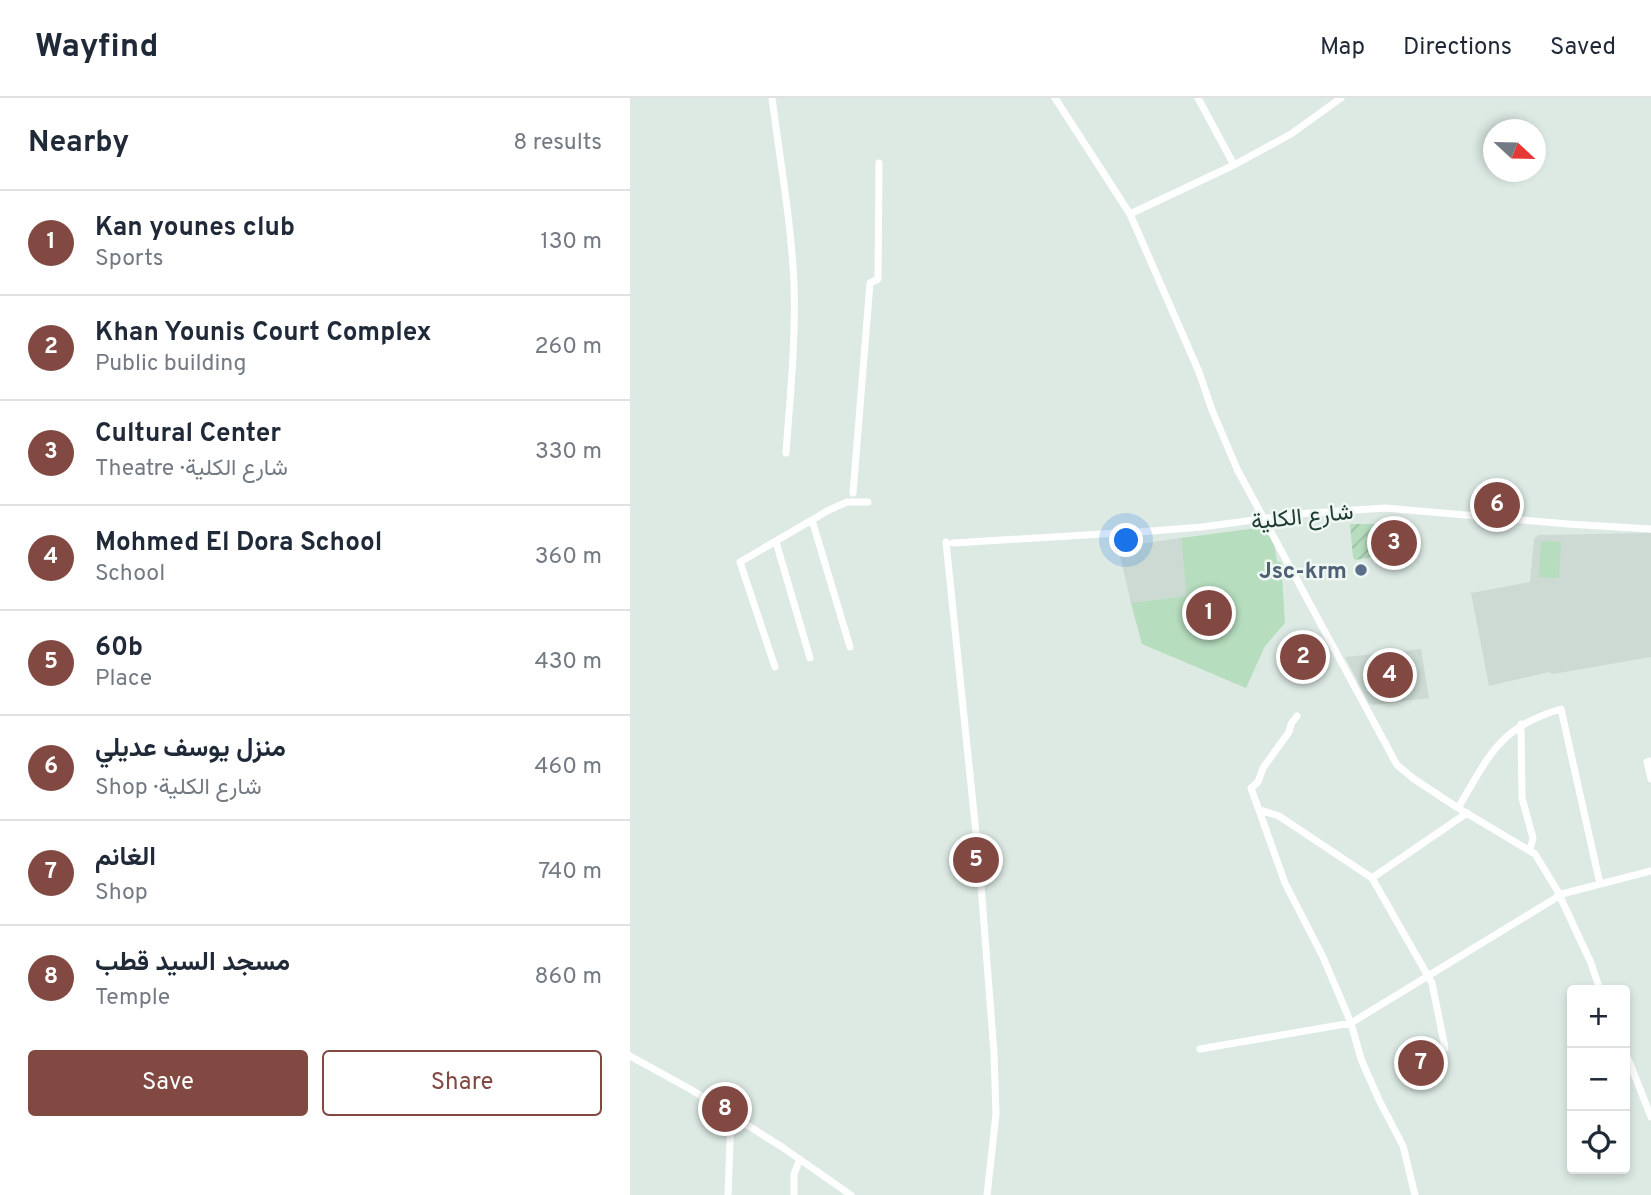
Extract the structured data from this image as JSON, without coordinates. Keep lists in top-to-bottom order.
{
  "streets": {
    "street": ["شارع الكلية"]
  },
  "places": ["Jsc-krm"],
  "north": "right",
  "page": {
    "header": "Wayfind",
    "nav": ["Map", "Directions", "Saved"],
    "heading": ["Nearby", "8 results"],
    "list": [
      {
        "mark": "1",
        "name": "Kan younes club",
        "note": "Sports",
        "value": "130 m"
      },
      {
        "mark": "2",
        "name": "Khan Younis Court Complex",
        "note": "Public building",
        "value": "260 m"
      },
      {
        "mark": "3",
        "name": "Cultural Center",
        "note": "Theatre · شارع الكلية",
        "value": "330 m"
      },
      {
        "mark": "4",
        "name": "Mohmed El Dora School",
        "note": "School",
        "value": "360 m"
      },
      {
        "mark": "5",
        "name": "60b",
        "note": "Place",
        "value": "430 m"
      },
      {
        "mark": "6",
        "name": "منزل يوسف عديلي",
        "note": "Shop · شارع الكلية",
        "value": "460 m"
      },
      {
        "mark": "7",
        "name": "الغانم",
        "note": "Shop",
        "value": "740 m"
      },
      {
        "mark": "8",
        "name": "مسجد السيد قطب",
        "note": "Temple",
        "value": "860 m"
      }
    ],
    "pins": [
      "6",
      "3",
      "1",
      "2",
      "4",
      "5",
      "7",
      "8"
    ],
    "map_buttons": ["+", "−"],
    "buttons": ["Save", "Share"]
  }
}
